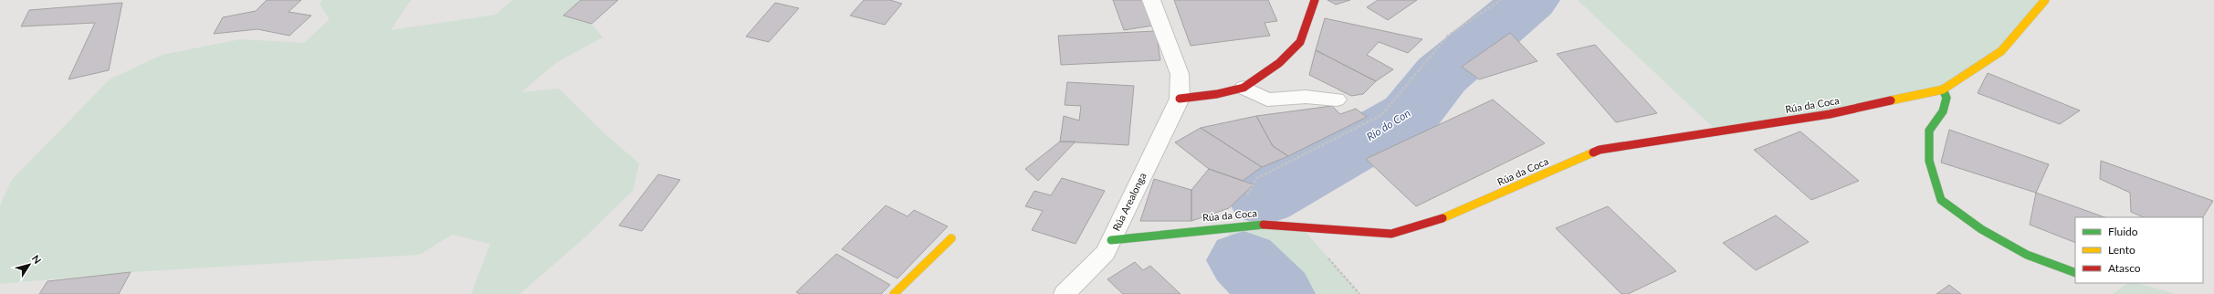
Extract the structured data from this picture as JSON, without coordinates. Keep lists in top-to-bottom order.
{
  "streets": {
    "street": ["Rúa da Coca", "Rúa Arealonga"]
  },
  "crossings": [
    ["Rúa da Coca", "Rúa Arealonga"]
  ],
  "water": ["Río do Con"],
  "legend": ["Fluido", "Lento", "Atasco"],
  "north": "top right"
}
